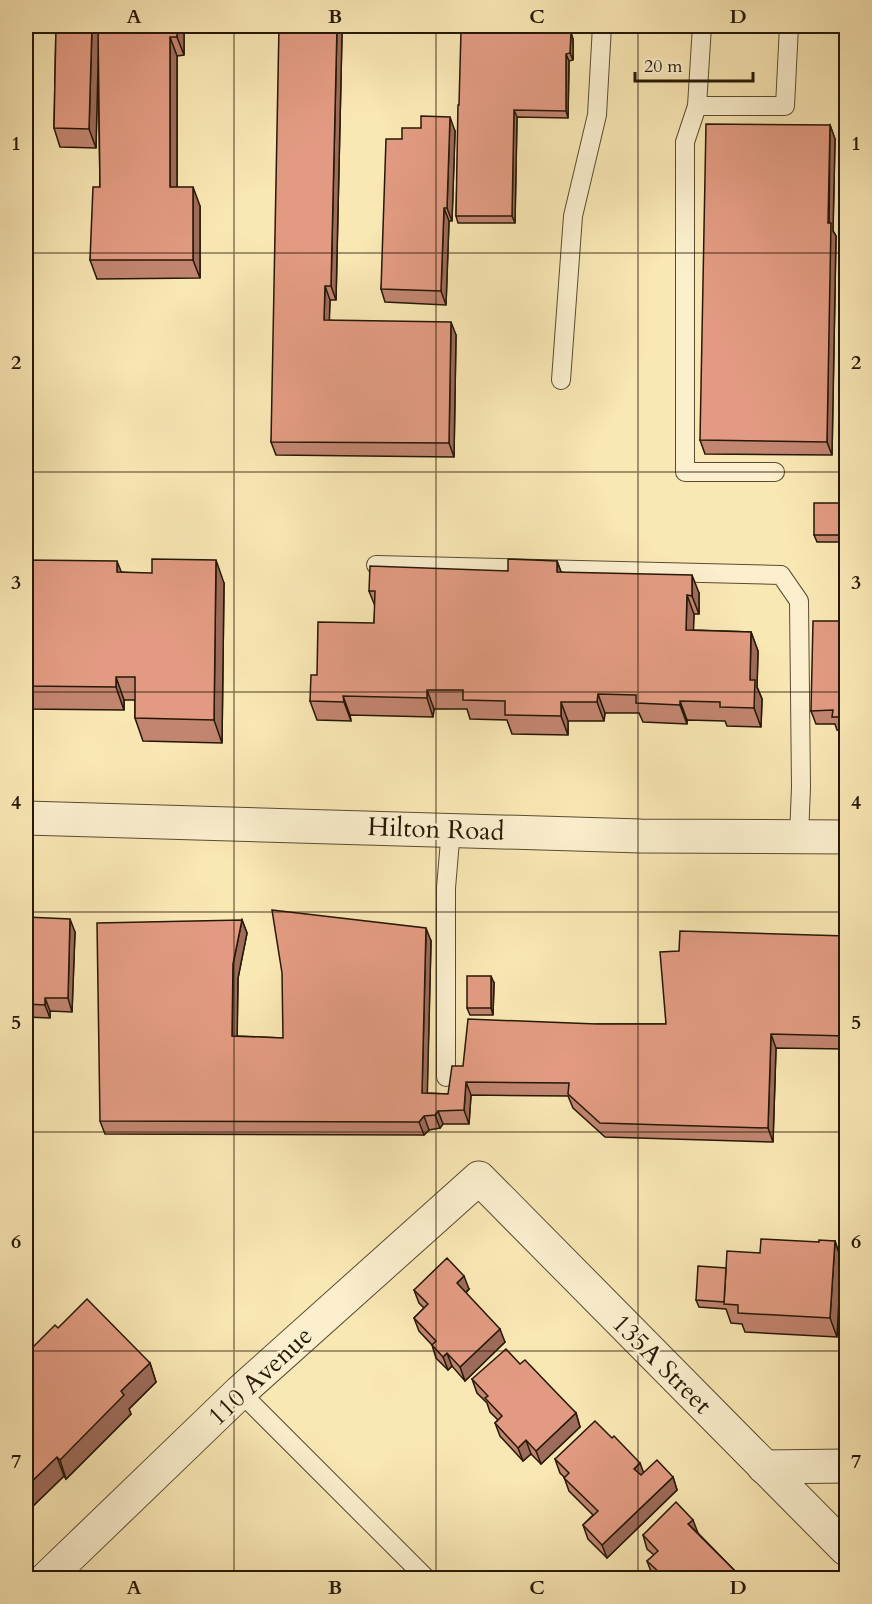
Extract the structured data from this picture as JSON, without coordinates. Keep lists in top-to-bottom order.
{
  "streets": {
    "street": ["Hilton Road", "135A Street", "110 Avenue"]
  },
  "crossings": [
    ["135A Street", "110 Avenue"]
  ],
  "scale_bar": "20 m",
  "grid": {
    "columns": [
      "A",
      "B",
      "C",
      "D"
    ],
    "rows": [
      "1",
      "2",
      "3",
      "4",
      "5",
      "6",
      "7"
    ]
  }
}
